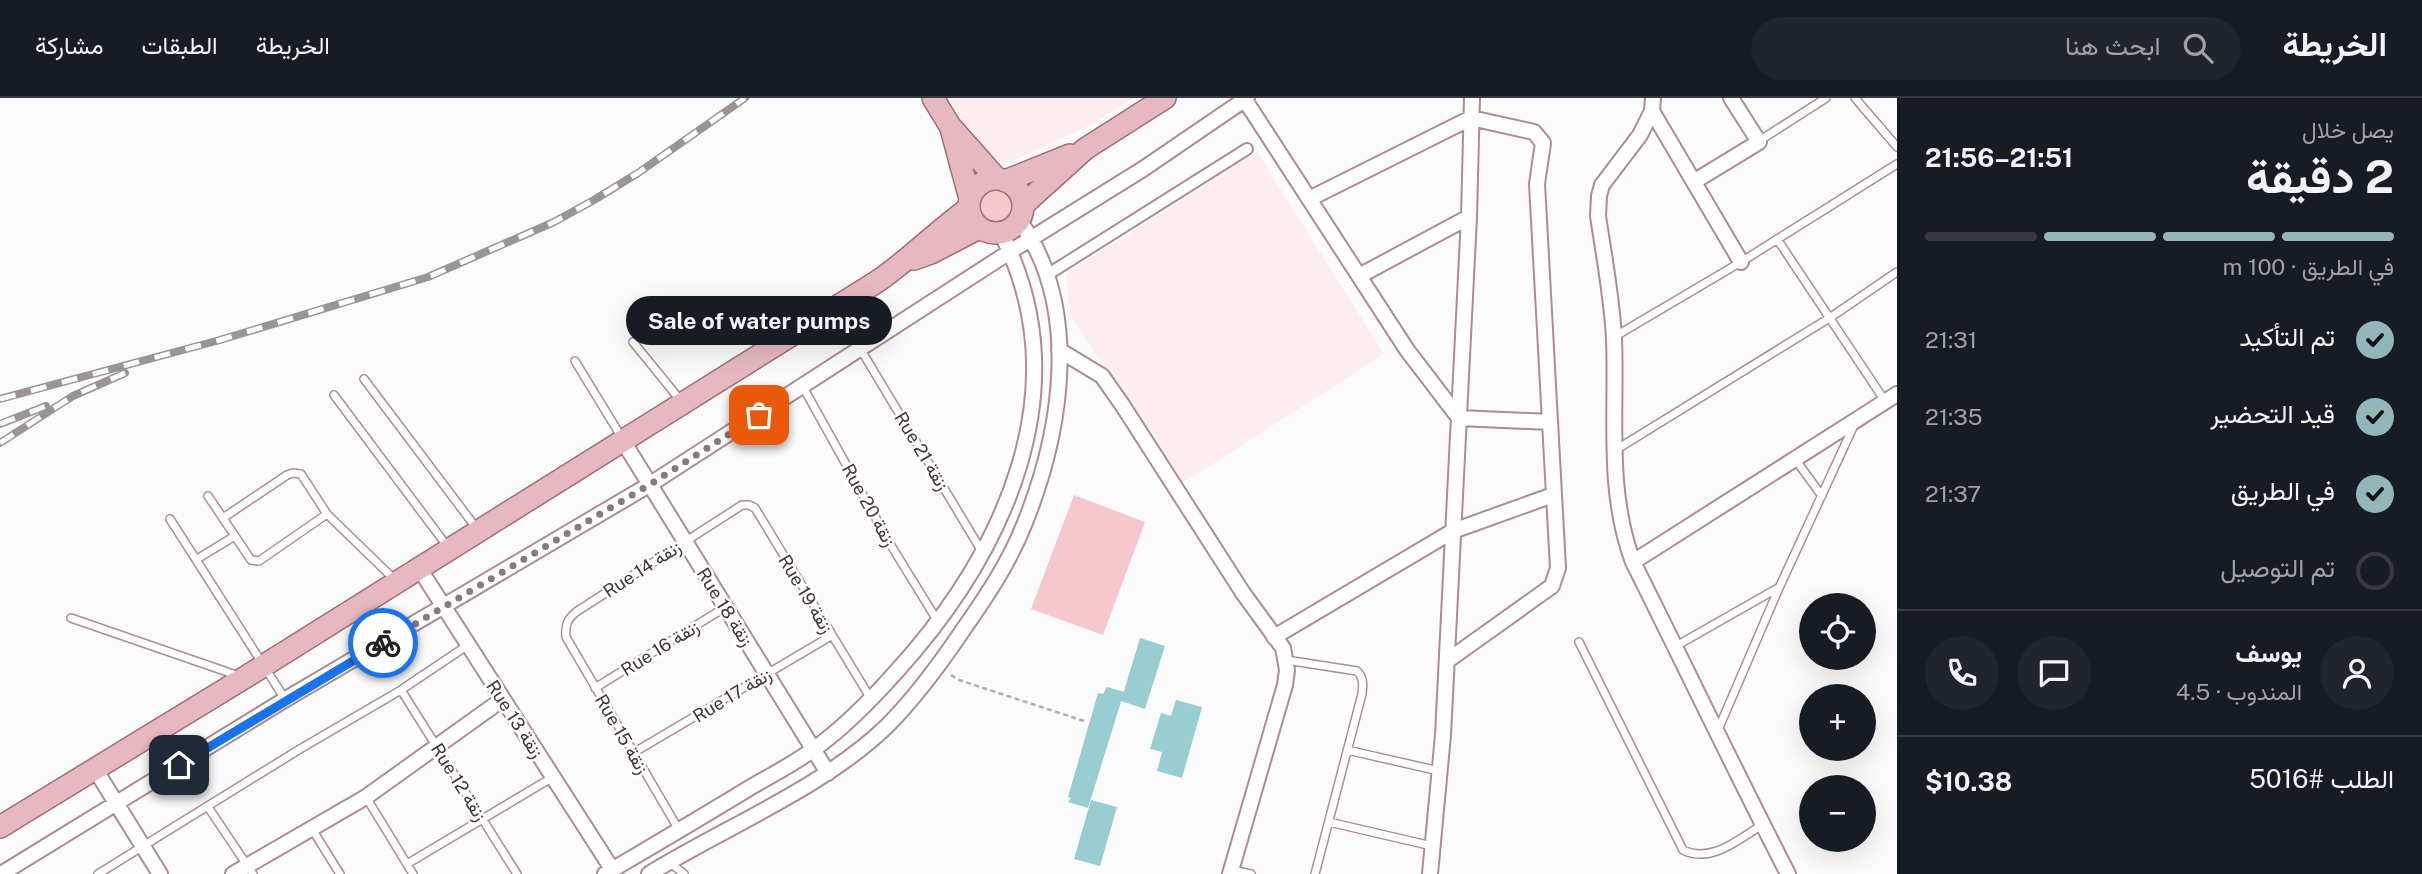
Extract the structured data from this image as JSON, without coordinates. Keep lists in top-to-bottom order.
{
  "streets": {
    "street": ["Rue 18 زنقة", "Rue 13 زنقة"],
    "lane": [
      "Rue 21 زنقة",
      "Rue 20 زنقة",
      "Rue 14 زنقة",
      "Rue 19 زنقة",
      "Rue 16 زنقة",
      "Rue 17 زنقة",
      "Rue 15 زنقة",
      "Rue 12 زنقة"
    ]
  },
  "crossings": [
    ["Rue 14 زنقة", "Rue 19 زنقة"],
    ["Rue 14 زنقة", "Rue 18 زنقة"],
    ["Rue 14 زنقة", "Rue 15 زنقة"],
    ["Rue 19 زنقة", "Rue 17 زنقة"],
    ["Rue 18 زنقة", "Rue 16 زنقة"],
    ["Rue 18 زنقة", "Rue 17 زنقة"],
    ["Rue 16 زنقة", "Rue 15 زنقة"],
    ["Rue 17 زنقة", "Rue 15 زنقة"]
  ],
  "places": ["Sale of water pumps"],
  "page": {
    "header": "الخريطة",
    "search": "ابحث هنا",
    "nav": ["الخريطة", "الطبقات", "مشاركة"],
    "heading": ["2 دقيقة", "يصل خلال", "21:51–21:56"],
    "panel": [
      "يوسف",
      "المندوب · 4.5",
      "الطلب #5016",
      "$10.38"
    ],
    "bar": "في الطريق · 100 m",
    "bubble": "Sale of water pumps",
    "list": [
      ["تم التأكيد", "21:31"],
      ["قيد التحضير", "21:35"],
      ["في الطريق", "21:37"],
      "تم التوصيل"
    ],
    "map_buttons": ["+", "−"]
  }
}
